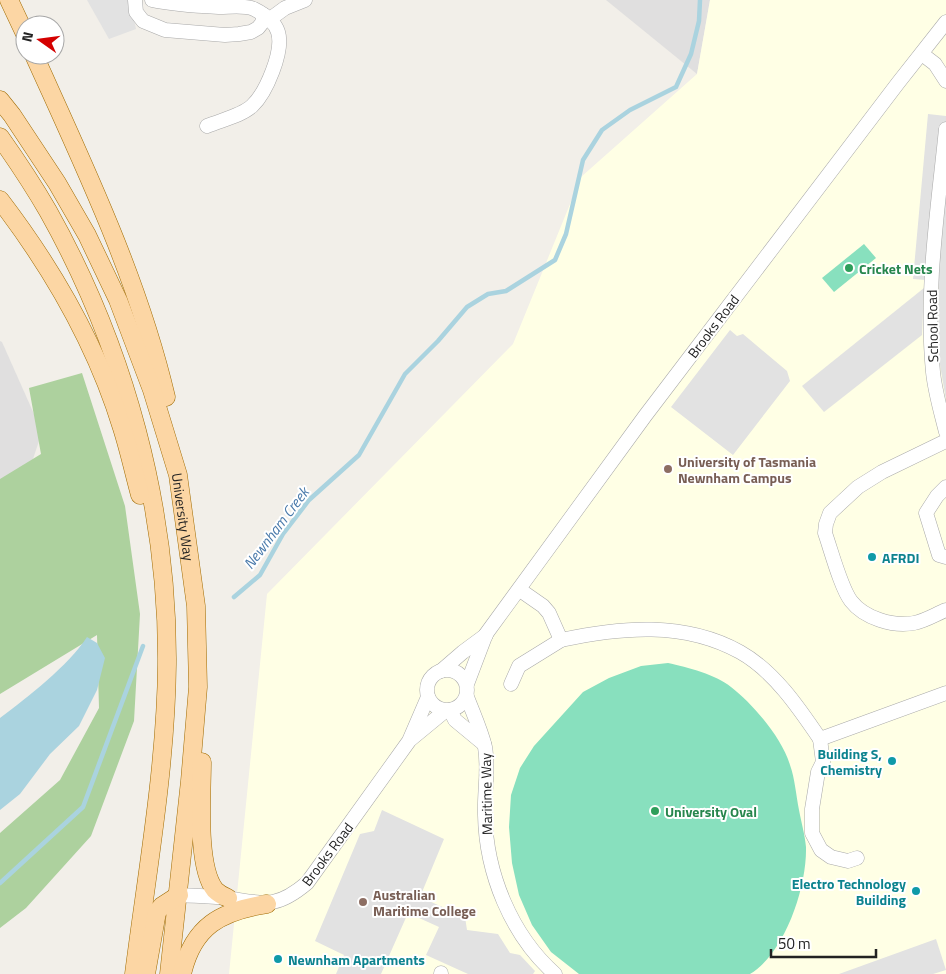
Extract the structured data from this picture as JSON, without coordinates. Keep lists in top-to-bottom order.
{
  "streets": {
    "main road": ["University Way"],
    "street": ["Brooks Road", "School Road", "Maritime Way"]
  },
  "crossings": [
    ["Brooks Road", "University Way"],
    ["Brooks Road", "Maritime Way"]
  ],
  "water": ["Newnham Creek"],
  "places": [
    "Cricket Nets",
    "University of Tasmania Newnham Campus",
    "AFRDI",
    "Building S, Chemistry",
    "University Oval",
    "Electro Technology Building",
    "Australian Maritime College",
    "Newnham Apartments"
  ],
  "scale_bar": "50 m",
  "north": "left"
}
